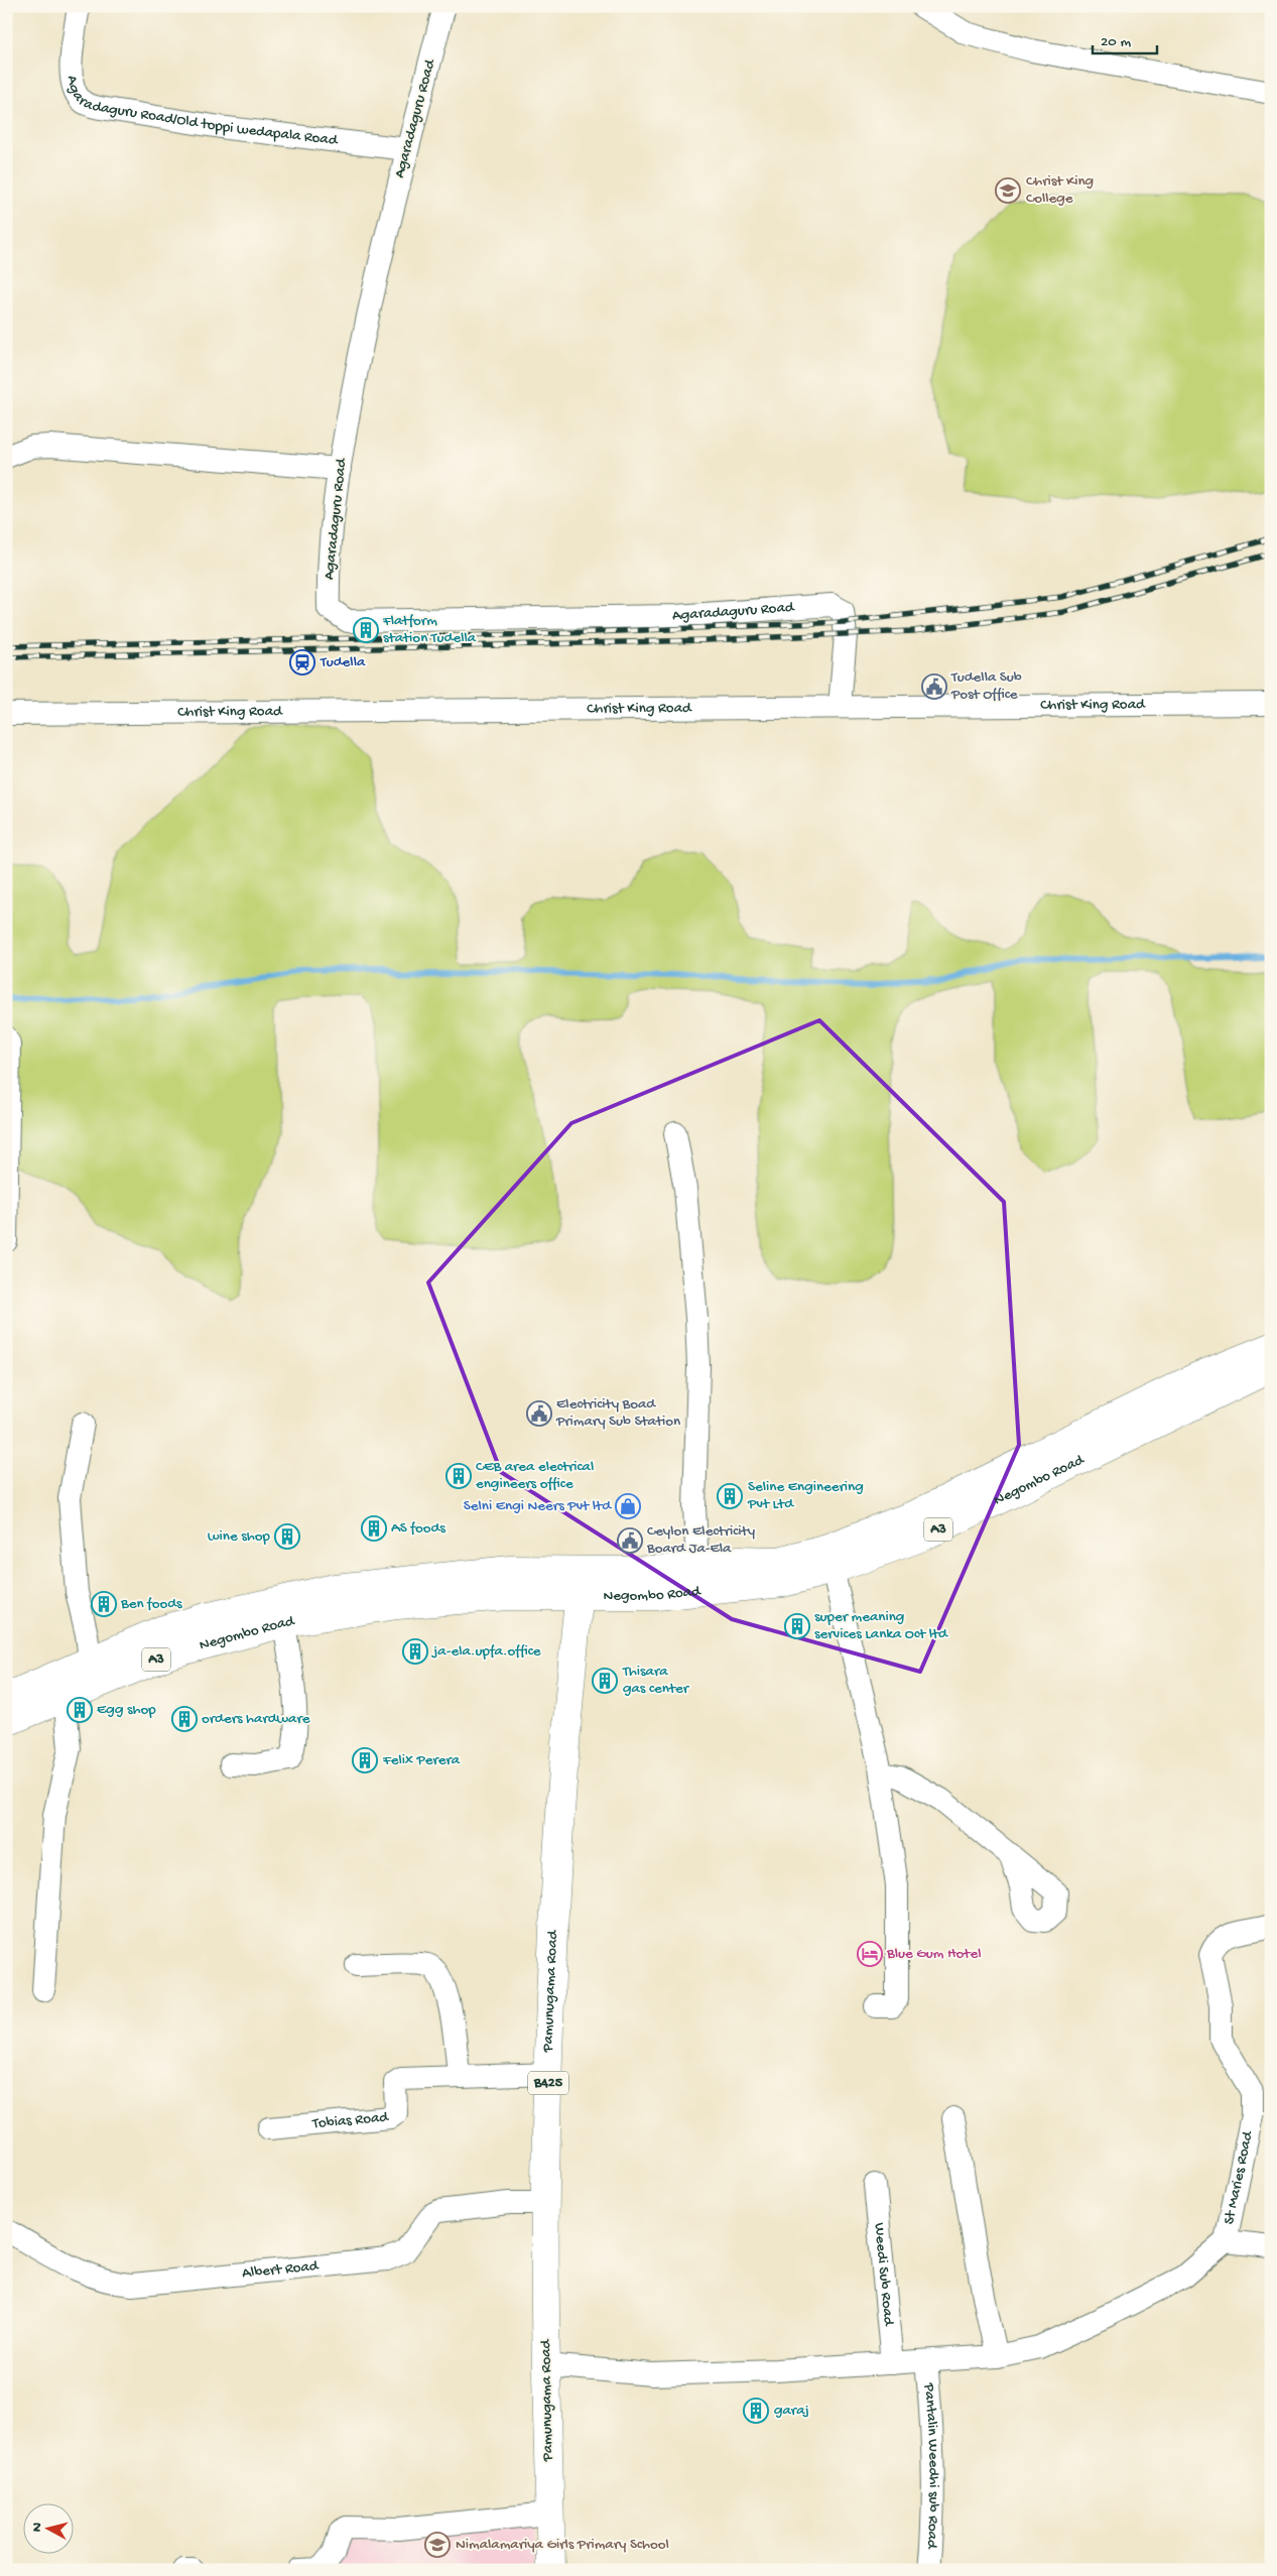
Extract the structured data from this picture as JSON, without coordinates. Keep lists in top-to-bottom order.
{
  "streets": {
    "main road": [
      "Negombo Road",
      "A3",
      "Pamunugama Road",
      "B425"
    ],
    "street": [
      "Agaradaguru Road/Old toppi wedapala Road",
      "Agaradaguru Road",
      "Christ King Road",
      "Tobias Road",
      "St Maries Road",
      "Albert Road",
      "Weedi Sub Road",
      "Pantalin Weedhi sub Road"
    ]
  },
  "crossings": [
    ["Agaradaguru Road/Old toppi wedapala Road", "Agaradaguru Road"],
    ["Agaradaguru Road", "Christ King Road"],
    ["Negombo Road", "Pamunugama Road"],
    ["Pamunugama Road", "Tobias Road"],
    ["Pamunugama Road", "Albert Road"]
  ],
  "places": {
    "school or university": ["Christ King College", "Nimalamariya Girls Primary School"],
    "building": [
      "Flatform station Tudella",
      "CEB area electrical engineers office",
      "Seline Engineering Pvt Ltd",
      "AS foods",
      "wine shop",
      "Ben foods",
      "super meaning services Lanka Oct ltd",
      "ja-ela.upfa.office",
      "Thisara gas center",
      "Egg shop",
      "orders hardware",
      "Felix Perera",
      "garaj"
    ],
    "station": ["Tudella"],
    "public building": ["Tudella Sub Post Office", "Electricity Boad Primary Sub Station", "Ceylon Electricity Board Ja-Ela"],
    "shop": ["Selni Engi Neers Pvt ltd"],
    "hotel": ["Blue Gum Hotel"]
  },
  "scale_bar": "20 m",
  "north": "left"
}
